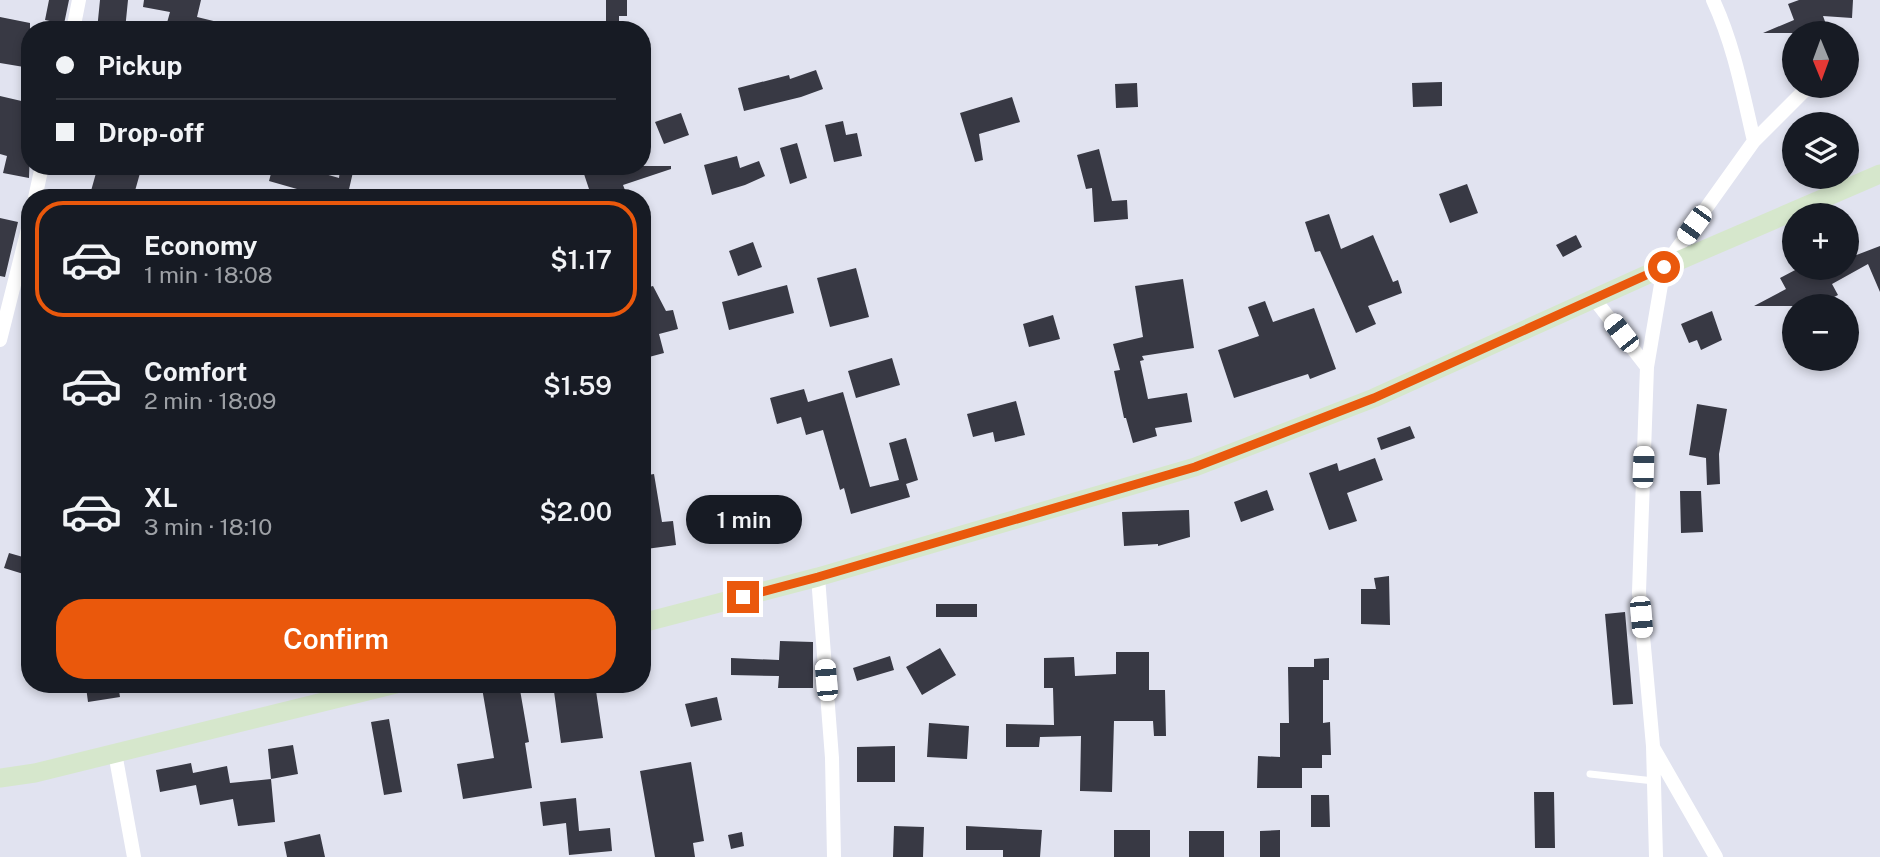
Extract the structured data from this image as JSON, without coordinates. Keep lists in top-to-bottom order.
{
  "north": "bottom",
  "page": {
    "map_buttons": ["+", "−"],
    "banner": ["Pickup", "Drop-off"],
    "list": [
      {
        "name": "Economy",
        "note": "1 min · 18:08",
        "value": "$1.17"
      },
      {
        "name": "Comfort",
        "note": "2 min · 18:09",
        "value": "$1.59"
      },
      {
        "name": "XL",
        "note": "3 min · 18:10",
        "value": "$2.00"
      }
    ],
    "bubble": "1 min",
    "buttons": "Confirm"
  }
}
